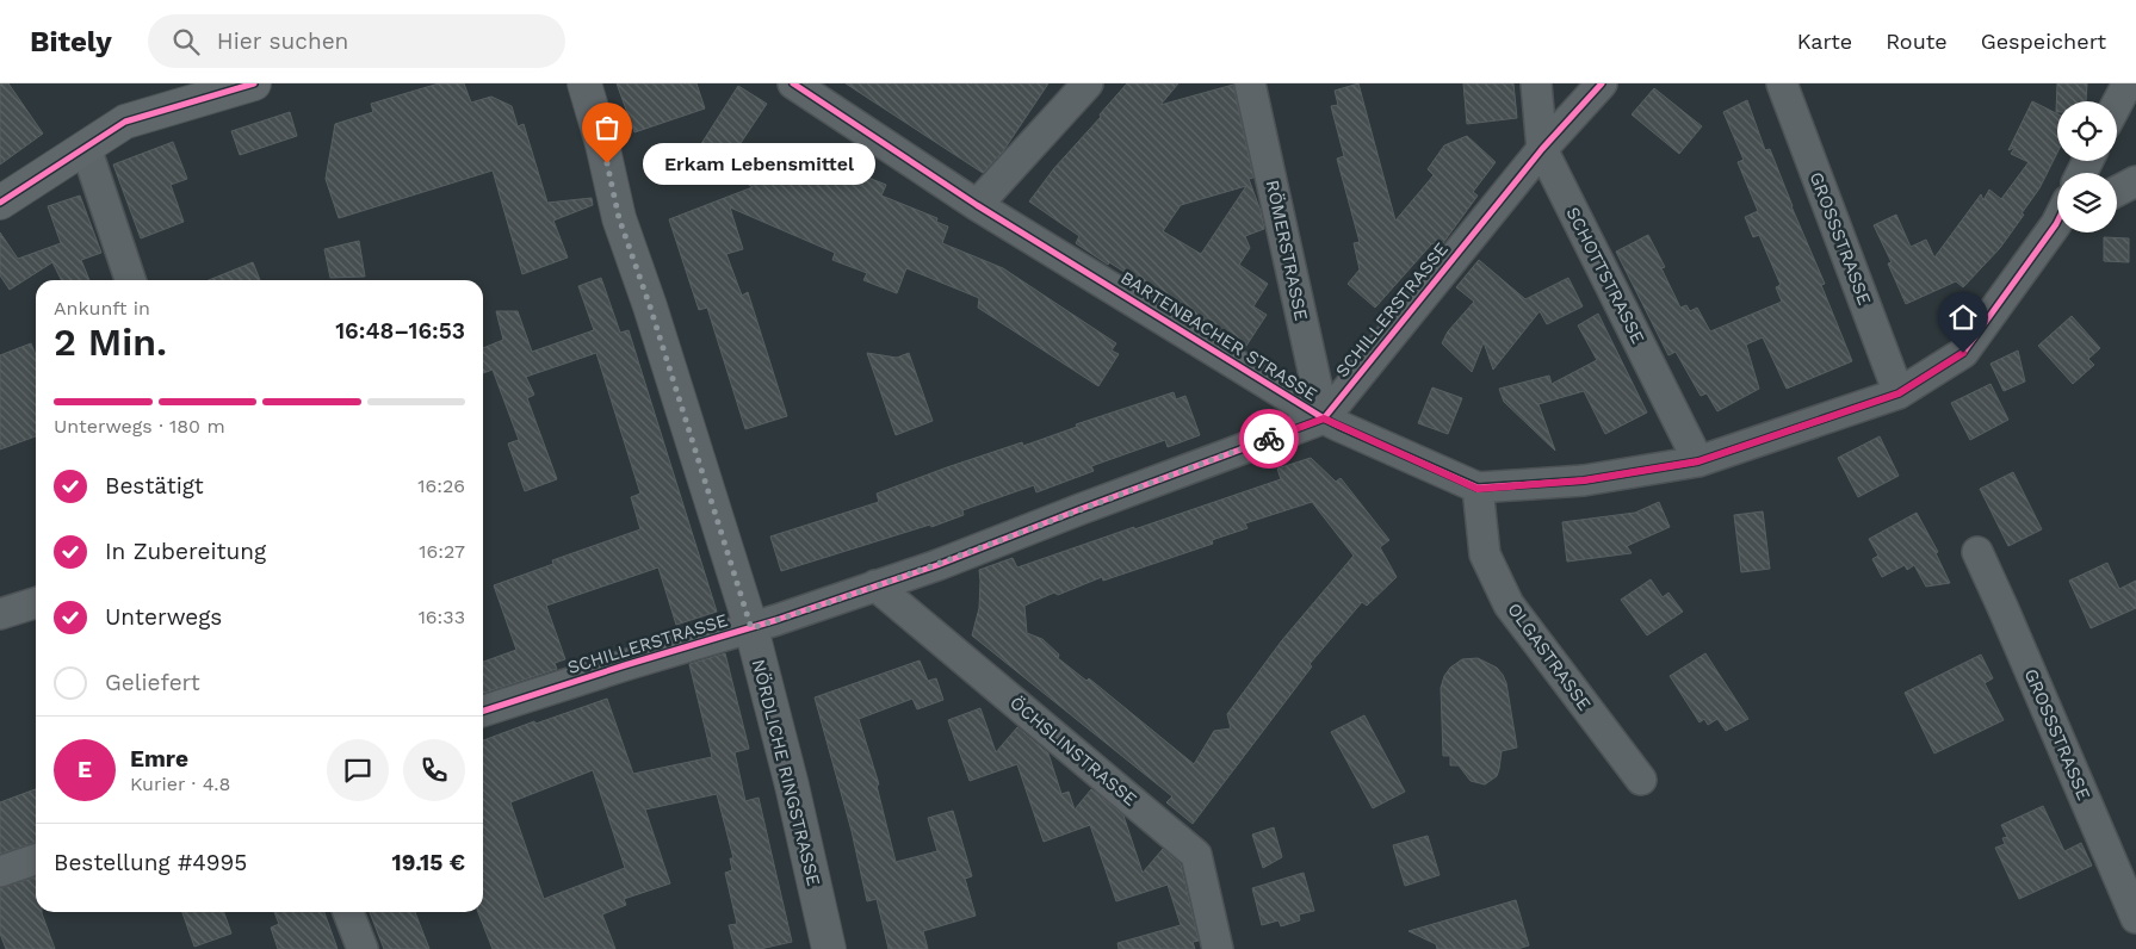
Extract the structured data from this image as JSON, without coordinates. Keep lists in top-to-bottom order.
{
  "streets": {
    "street": [
      "GROSSSTRASSE",
      "RÖMERSTRASSE",
      "SCHOTTSTRASSE",
      "SCHILLERSTRASSE",
      "BARTENBACHER STRASSE",
      "OLGASTRASSE",
      "ÖCHSLINSTRASSE",
      "NÖRDLICHE RINGSTRASSE"
    ]
  },
  "crossings": [
    ["GROSSSTRASSE", "BARTENBACHER STRASSE"],
    ["RÖMERSTRASSE", "SCHILLERSTRASSE"],
    ["RÖMERSTRASSE", "BARTENBACHER STRASSE"],
    ["SCHOTTSTRASSE", "SCHILLERSTRASSE"],
    ["SCHOTTSTRASSE", "BARTENBACHER STRASSE"],
    ["SCHILLERSTRASSE", "BARTENBACHER STRASSE"],
    ["SCHILLERSTRASSE", "ÖCHSLINSTRASSE"],
    ["SCHILLERSTRASSE", "NÖRDLICHE RINGSTRASSE"],
    ["BARTENBACHER STRASSE", "OLGASTRASSE"]
  ],
  "places": ["Erkam Lebensmittel"],
  "page": {
    "header": "Bitely",
    "search": "Hier suchen",
    "nav": ["Karte", "Route", "Gespeichert"],
    "bubble": "Erkam Lebensmittel",
    "heading": ["2 Min.", "Ankunft in", "16:48–16:53"],
    "panel": [
      "Emre",
      "Kurier · 4.8",
      "Bestellung #4995",
      "19.15 €"
    ],
    "bar": "Unterwegs · 180 m",
    "list": [
      ["Bestätigt", "16:26"],
      ["In Zubereitung", "16:27"],
      ["Unterwegs", "16:33"],
      "Geliefert"
    ],
    "round": "E"
  }
}
